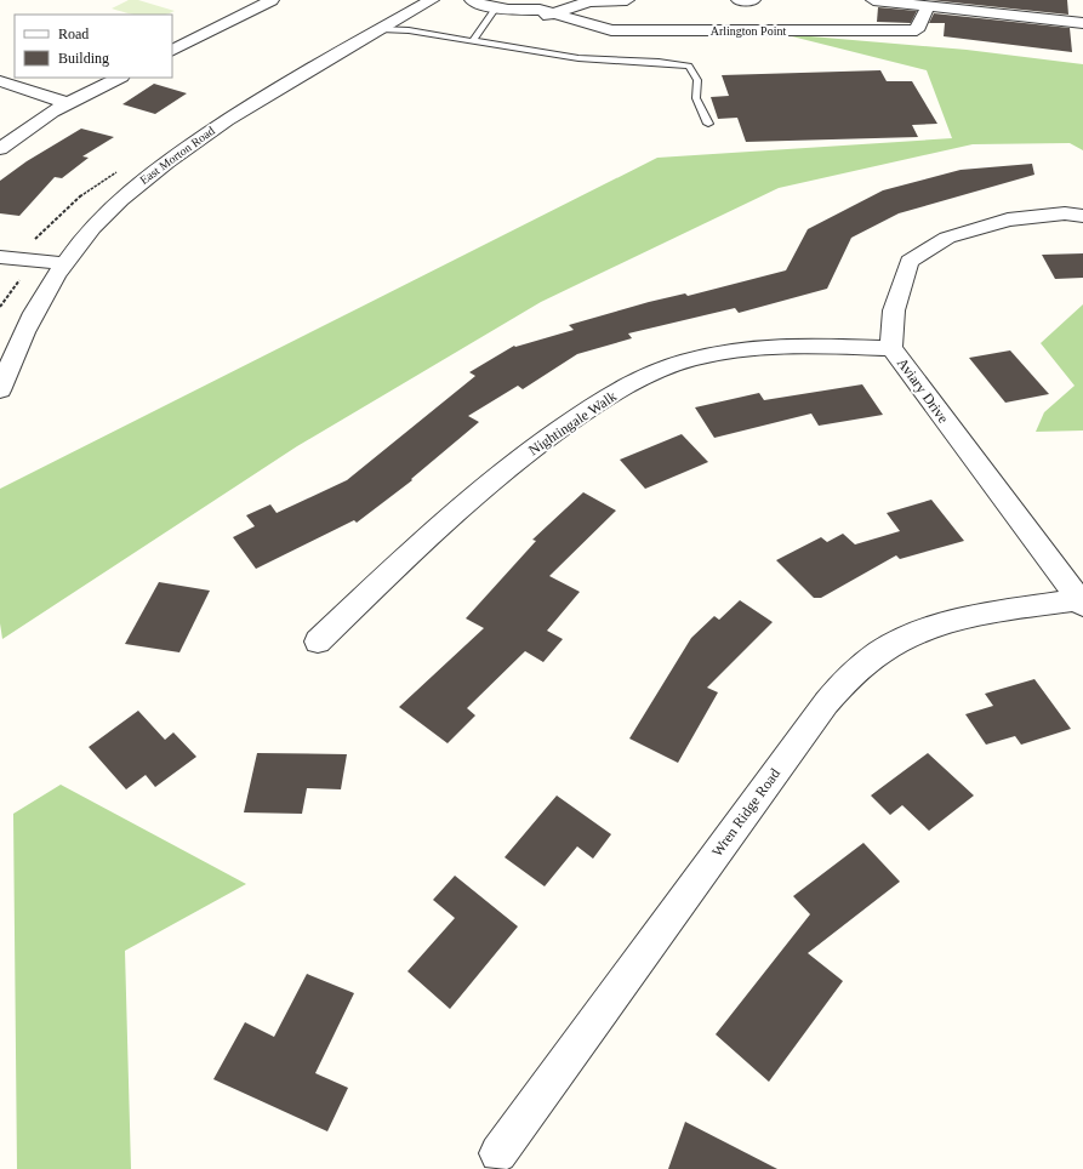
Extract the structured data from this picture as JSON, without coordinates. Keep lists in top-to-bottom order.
{
  "streets": {
    "street": [
      "Arlington Point",
      "East Morton Road",
      "Aviary Drive",
      "Nightingale Walk",
      "Wren Ridge Road"
    ]
  },
  "crossings": [
    ["Aviary Drive", "Nightingale Walk"],
    ["Aviary Drive", "Wren Ridge Road"]
  ],
  "legend": ["Road", "Building"]
}
